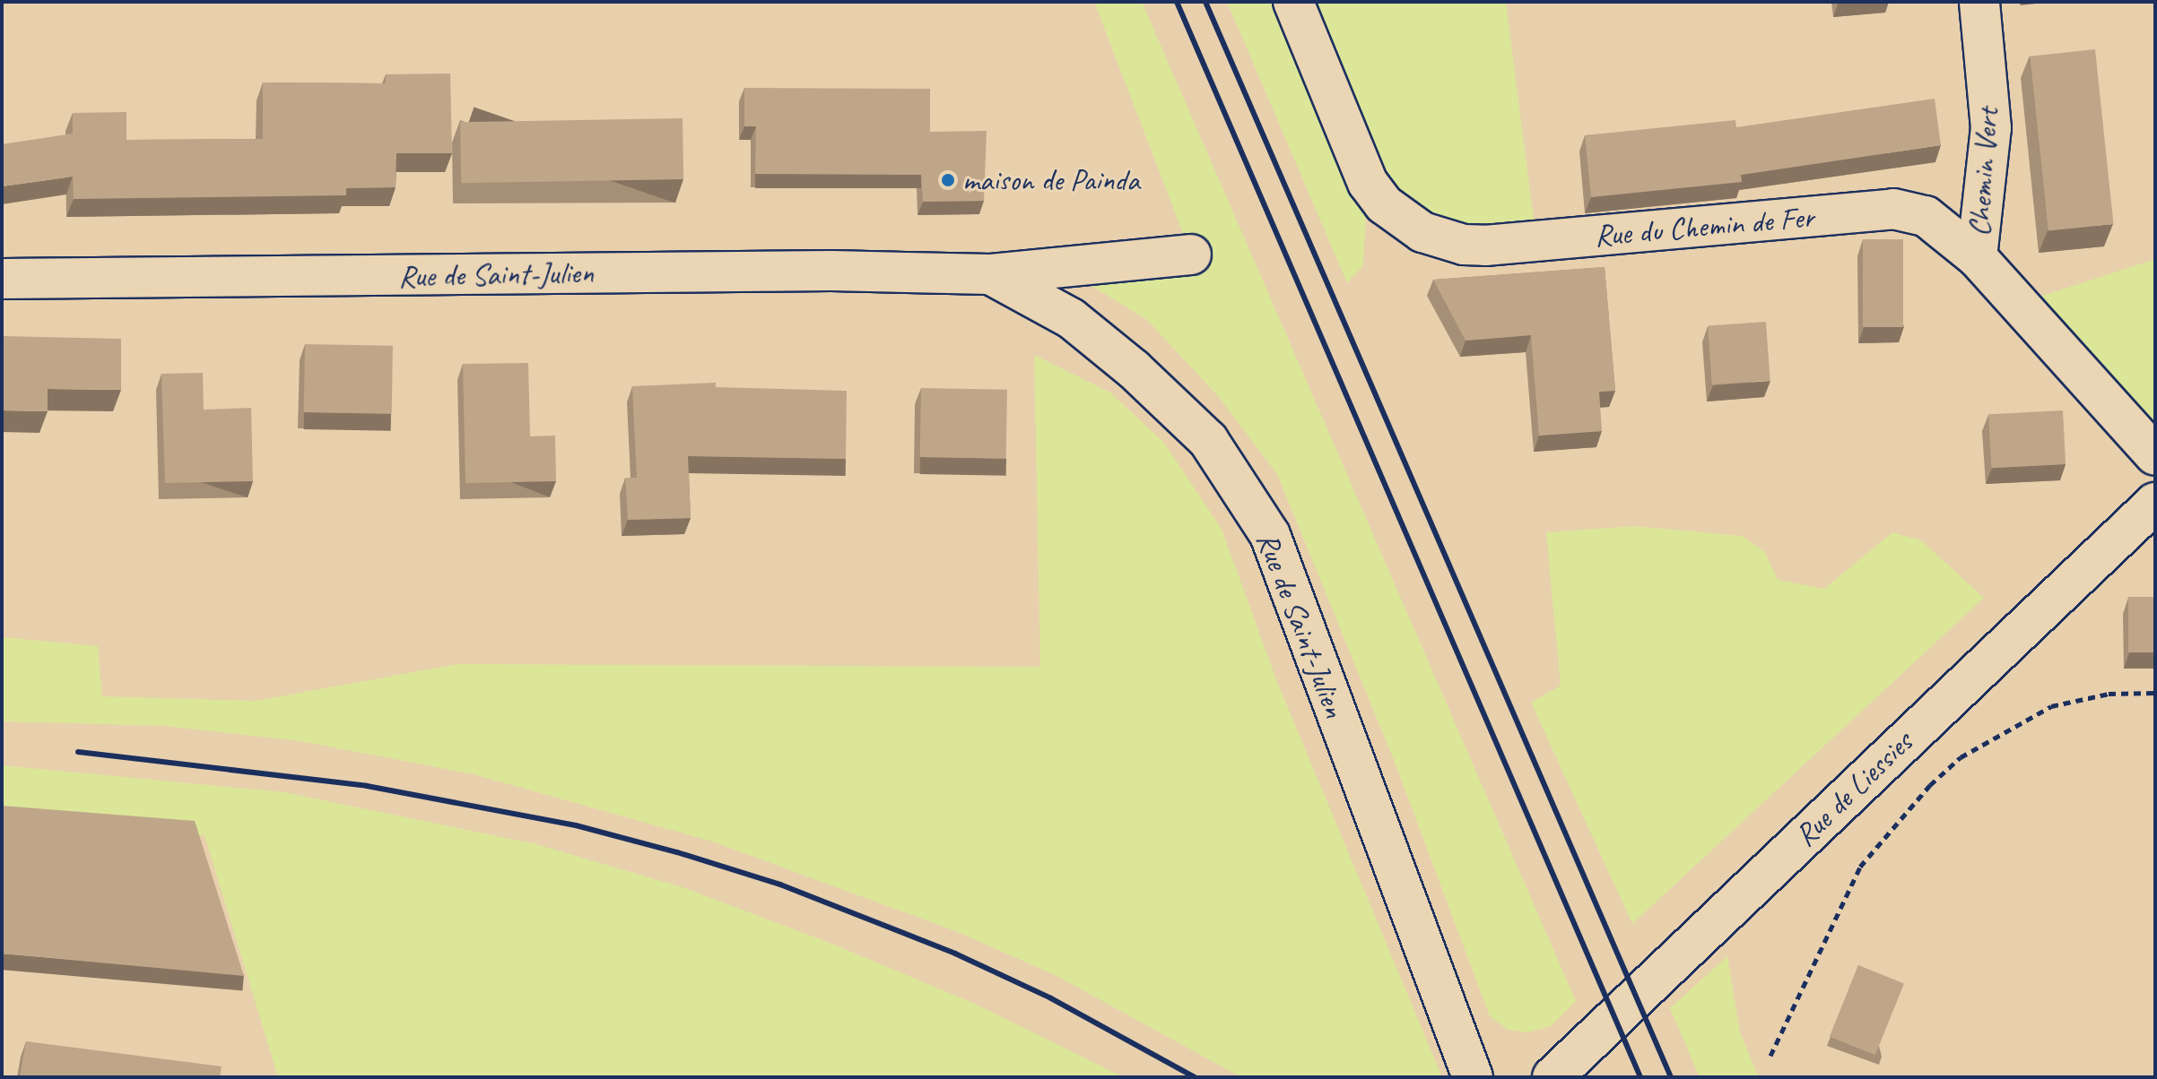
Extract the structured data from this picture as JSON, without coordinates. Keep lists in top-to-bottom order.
{
  "streets": {
    "street": [
      "Chemin Vert",
      "Rue du Chemin de Fer",
      "Rue de Saint-Julien",
      "Rue de Liessies"
    ]
  },
  "crossings": [
    ["Chemin Vert", "Rue du Chemin de Fer"]
  ],
  "places": ["maison de Painda"]
}
